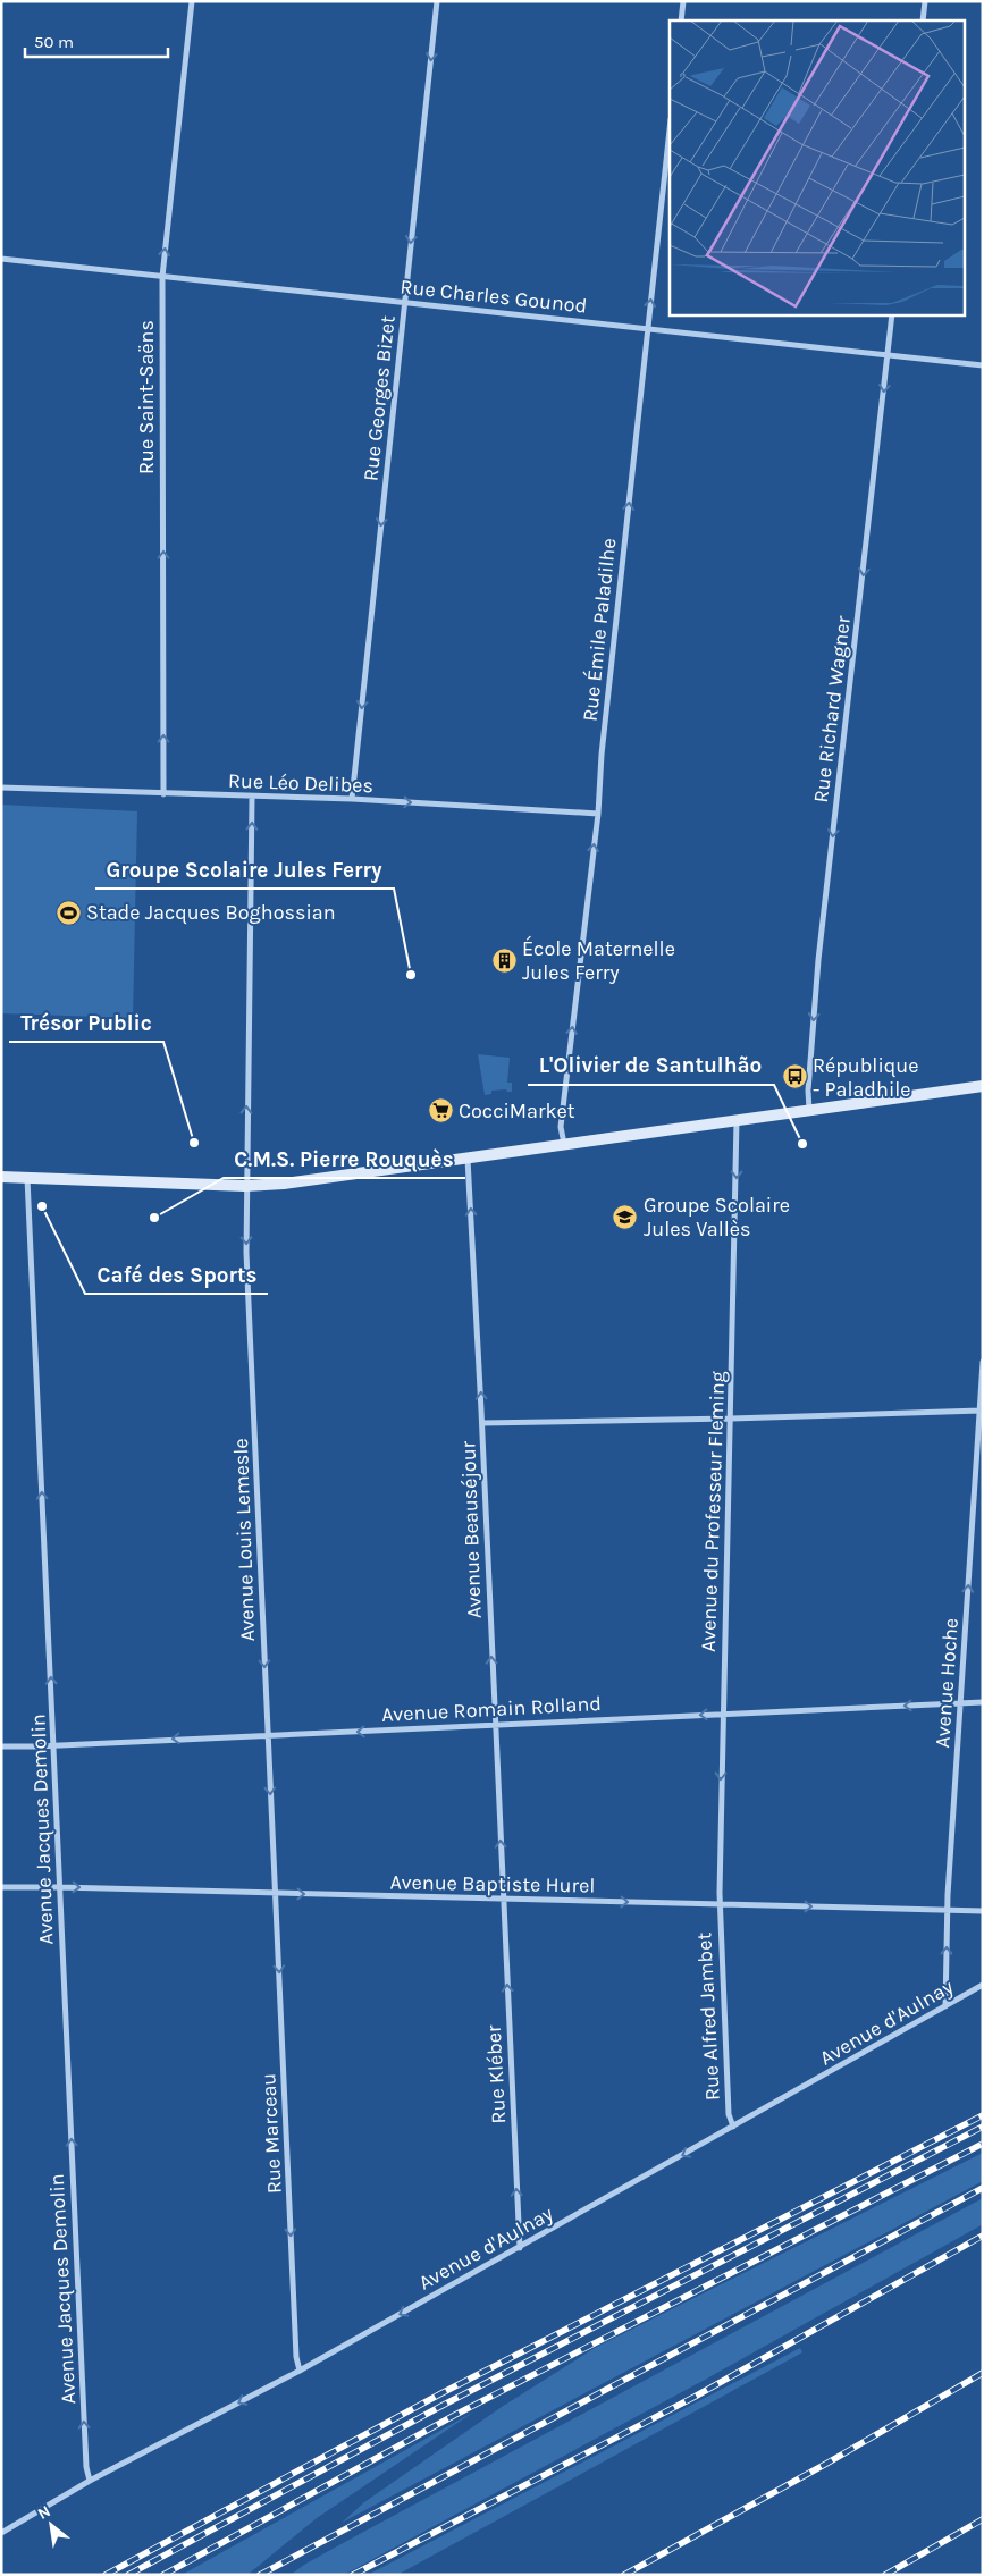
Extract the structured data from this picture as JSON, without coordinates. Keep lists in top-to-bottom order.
{
  "streets": {
    "street": [
      "Rue Charles Gounod",
      "Rue Saint-Saëns",
      "Rue Georges Bizet",
      "Rue Émile Paladilhe",
      "Rue Richard Wagner",
      "Rue Léo Delibes",
      "Avenue du Professeur Fleming",
      "Avenue Beauséjour",
      "Avenue Louis Lemesle",
      "Avenue Hoche",
      "Avenue Romain Rolland",
      "Avenue Jacques Demolin",
      "Avenue Baptiste Hurel",
      "Rue Alfred Jambet",
      "Avenue d'Aulnay",
      "Rue Kléber",
      "Rue Marceau"
    ]
  },
  "crossings": [
    ["Rue Charles Gounod", "Rue Saint-Saëns"],
    ["Rue Charles Gounod", "Rue Georges Bizet"],
    ["Rue Charles Gounod", "Rue Émile Paladilhe"],
    ["Rue Charles Gounod", "Rue Richard Wagner"],
    ["Rue Saint-Saëns", "Rue Léo Delibes"],
    ["Rue Georges Bizet", "Rue Léo Delibes"],
    ["Rue Émile Paladilhe", "Rue Léo Delibes"],
    ["Rue Léo Delibes", "Avenue Louis Lemesle"],
    ["Avenue du Professeur Fleming", "Avenue Romain Rolland"],
    ["Avenue du Professeur Fleming", "Avenue Baptiste Hurel"],
    ["Avenue du Professeur Fleming", "Rue Alfred Jambet"],
    ["Avenue Beauséjour", "Avenue Romain Rolland"],
    ["Avenue Beauséjour", "Avenue Baptiste Hurel"],
    ["Avenue Beauséjour", "Rue Kléber"],
    ["Avenue Louis Lemesle", "Avenue Romain Rolland"],
    ["Avenue Louis Lemesle", "Avenue Baptiste Hurel"],
    ["Avenue Louis Lemesle", "Rue Marceau"],
    ["Avenue Hoche", "Avenue Romain Rolland"],
    ["Avenue Hoche", "Avenue Baptiste Hurel"],
    ["Avenue Hoche", "Avenue d'Aulnay"],
    ["Avenue Romain Rolland", "Avenue Jacques Demolin"],
    ["Avenue Jacques Demolin", "Avenue Baptiste Hurel"],
    ["Avenue Jacques Demolin", "Avenue d'Aulnay"],
    ["Avenue Baptiste Hurel", "Rue Alfred Jambet"],
    ["Avenue Baptiste Hurel", "Rue Kléber"],
    ["Avenue Baptiste Hurel", "Rue Marceau"],
    ["Rue Alfred Jambet", "Avenue d'Aulnay"],
    ["Avenue d'Aulnay", "Rue Kléber"],
    ["Avenue d'Aulnay", "Rue Marceau"]
  ],
  "one_way": [
    "Rue Saint-Saëns",
    "Rue Georges Bizet",
    "Rue Émile Paladilhe",
    "Rue Richard Wagner",
    "Rue Léo Delibes",
    "Avenue du Professeur Fleming",
    "Avenue Beauséjour",
    "Avenue Hoche",
    "Avenue Romain Rolland",
    "Avenue Jacques Demolin",
    "Avenue Baptiste Hurel",
    "Avenue d'Aulnay",
    "Rue Kléber",
    "Rue Marceau"
  ],
  "places": {
    "sports": ["Stade Jacques Boghossian"],
    "building": ["École Maternelle Jules Ferry"],
    "other": [
      "Groupe Scolaire Jules Ferry",
      "Trésor Public",
      "L'Olivier de Santulhão",
      "Café des Sports",
      "C.M.S. Pierre Rouquès"
    ],
    "bus stop": ["République - Paladhile"],
    "supermarket": ["CocciMarket"],
    "school or university": ["Groupe Scolaire Jules Vallès"]
  },
  "scale_bar": "50 m",
  "north": "top left"
}
